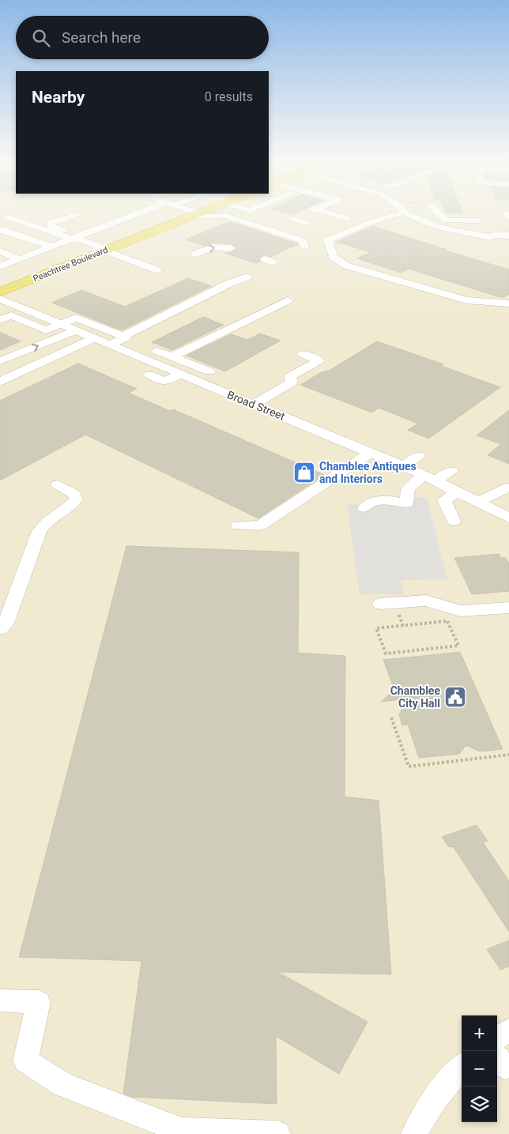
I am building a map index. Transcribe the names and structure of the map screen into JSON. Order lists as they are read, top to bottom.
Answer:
{
  "streets": {
    "highway": ["Peachtree Boulevard"],
    "street": ["Broad Street"]
  },
  "places": {
    "shop": ["Chamblee Antiques and Interiors"],
    "public building": ["Chamblee City Hall"]
  },
  "page": {
    "search": "Search here",
    "heading": ["Nearby", "0 results"],
    "map_buttons": ["+", "−"]
  }
}
